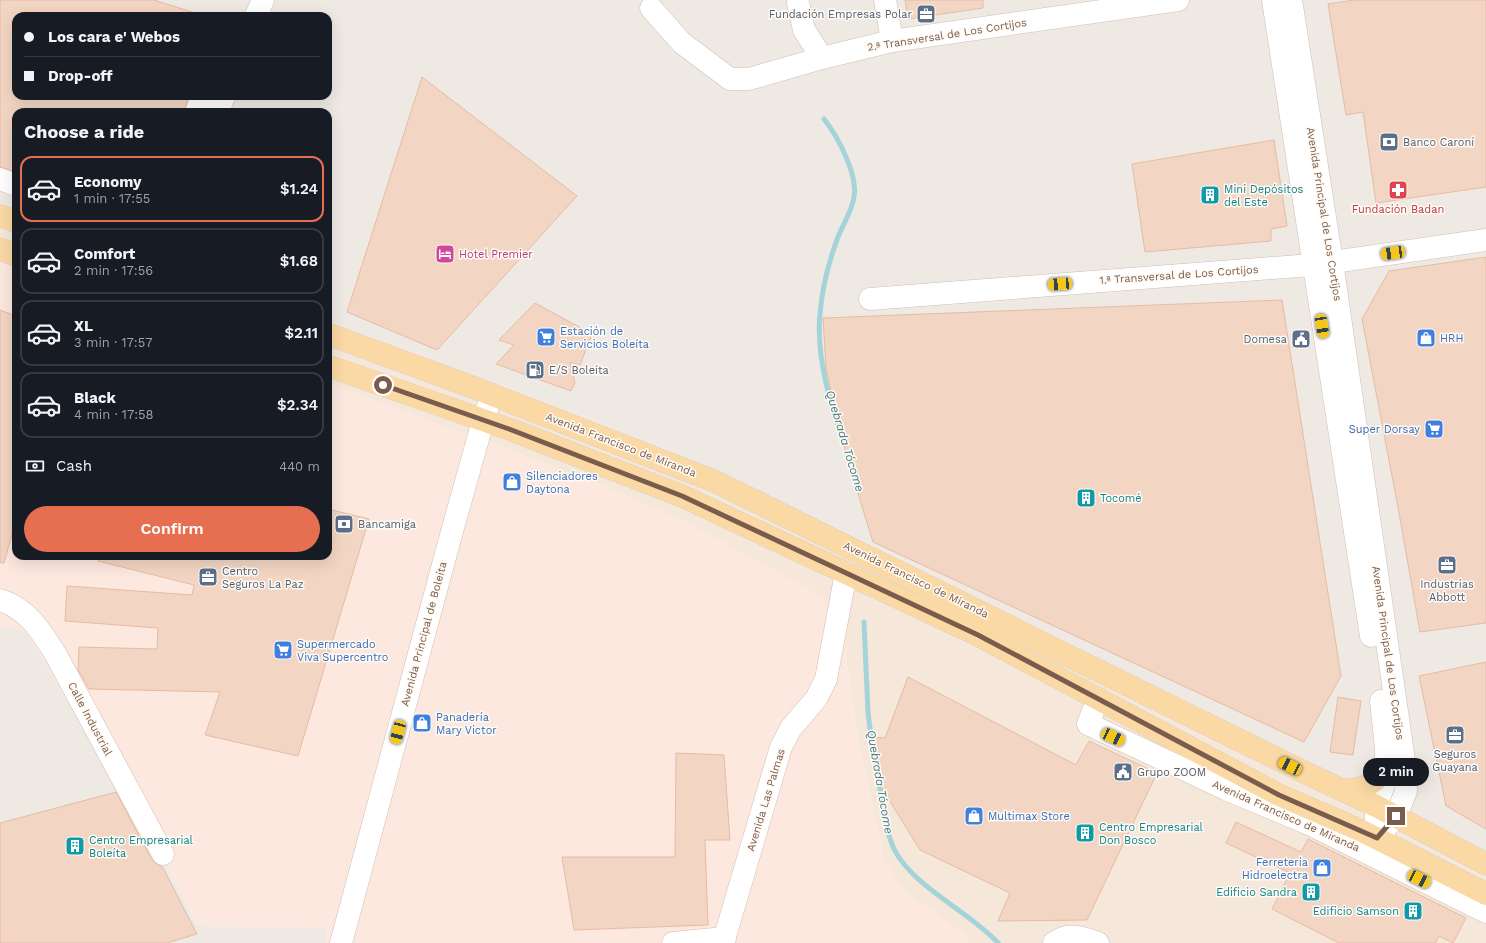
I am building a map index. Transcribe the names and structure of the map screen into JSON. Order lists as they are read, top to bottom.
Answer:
{
  "streets": {
    "main road": ["Avenida Francisco de Miranda"],
    "street": [
      "2.ª Transversal de Los Cortijos",
      "Avenida Principal de Los Cortijos",
      "1.ª Transversal de Los Cortijos",
      "Avenida Principal de Boleíta",
      "Calle Industrial",
      "Avenida Las Palmas"
    ]
  },
  "crossings": [
    ["Avenida Principal de Los Cortijos", "1.ª Transversal de Los Cortijos"],
    ["Avenida Principal de Los Cortijos", "Avenida Francisco de Miranda"],
    ["Avenida Francisco de Miranda", "Avenida Principal de Boleíta"],
    ["Avenida Francisco de Miranda", "Avenida Las Palmas"]
  ],
  "water": ["Quebrada Tócome"],
  "places": {
    "office": [
      "Fundación Empresas Polar",
      "Industrias Abbott",
      "Centro Seguros La Paz",
      "Seguros Guayana"
    ],
    "bank": ["Banco Caroní", "Bancamiga"],
    "pharmacy": ["Fundación Badan"],
    "building": [
      "Mini Depósitos del Este",
      "Tocomé",
      "Centro Empresarial Don Bosco",
      "Centro Empresarial Boleíta",
      "Edificio Sandra",
      "Edificio Samson"
    ],
    "hotel": ["Hotel Premier"],
    "supermarket": ["Estación de Servicios Boleíta", "Super Dorsay", "Supermercado Viva Supercentro"],
    "shop": [
      "HRH",
      "Silenciadores Daytona",
      "Panadería Mary Victor",
      "Multimax Store",
      "Ferretería Hidroelectra"
    ],
    "public building": ["Domesa", "Grupo ZOOM"],
    "fuel station": ["E/S Boleíta"]
  },
  "page": {
    "banner": ["Los cara e' Webos", "Drop-off"],
    "heading": "Choose a ride",
    "list": [
      {
        "name": "Economy",
        "note": "1 min · 17:55",
        "value": "$1.24"
      },
      {
        "name": "Comfort",
        "note": "2 min · 17:56",
        "value": "$1.68"
      },
      {
        "name": "XL",
        "note": "3 min · 17:57",
        "value": "$2.11"
      },
      {
        "name": "Black",
        "note": "4 min · 17:58",
        "value": "$2.34"
      }
    ],
    "pay": ["Cash", "440 m"],
    "buttons": "Confirm",
    "bubble": "2 min"
  }
}
